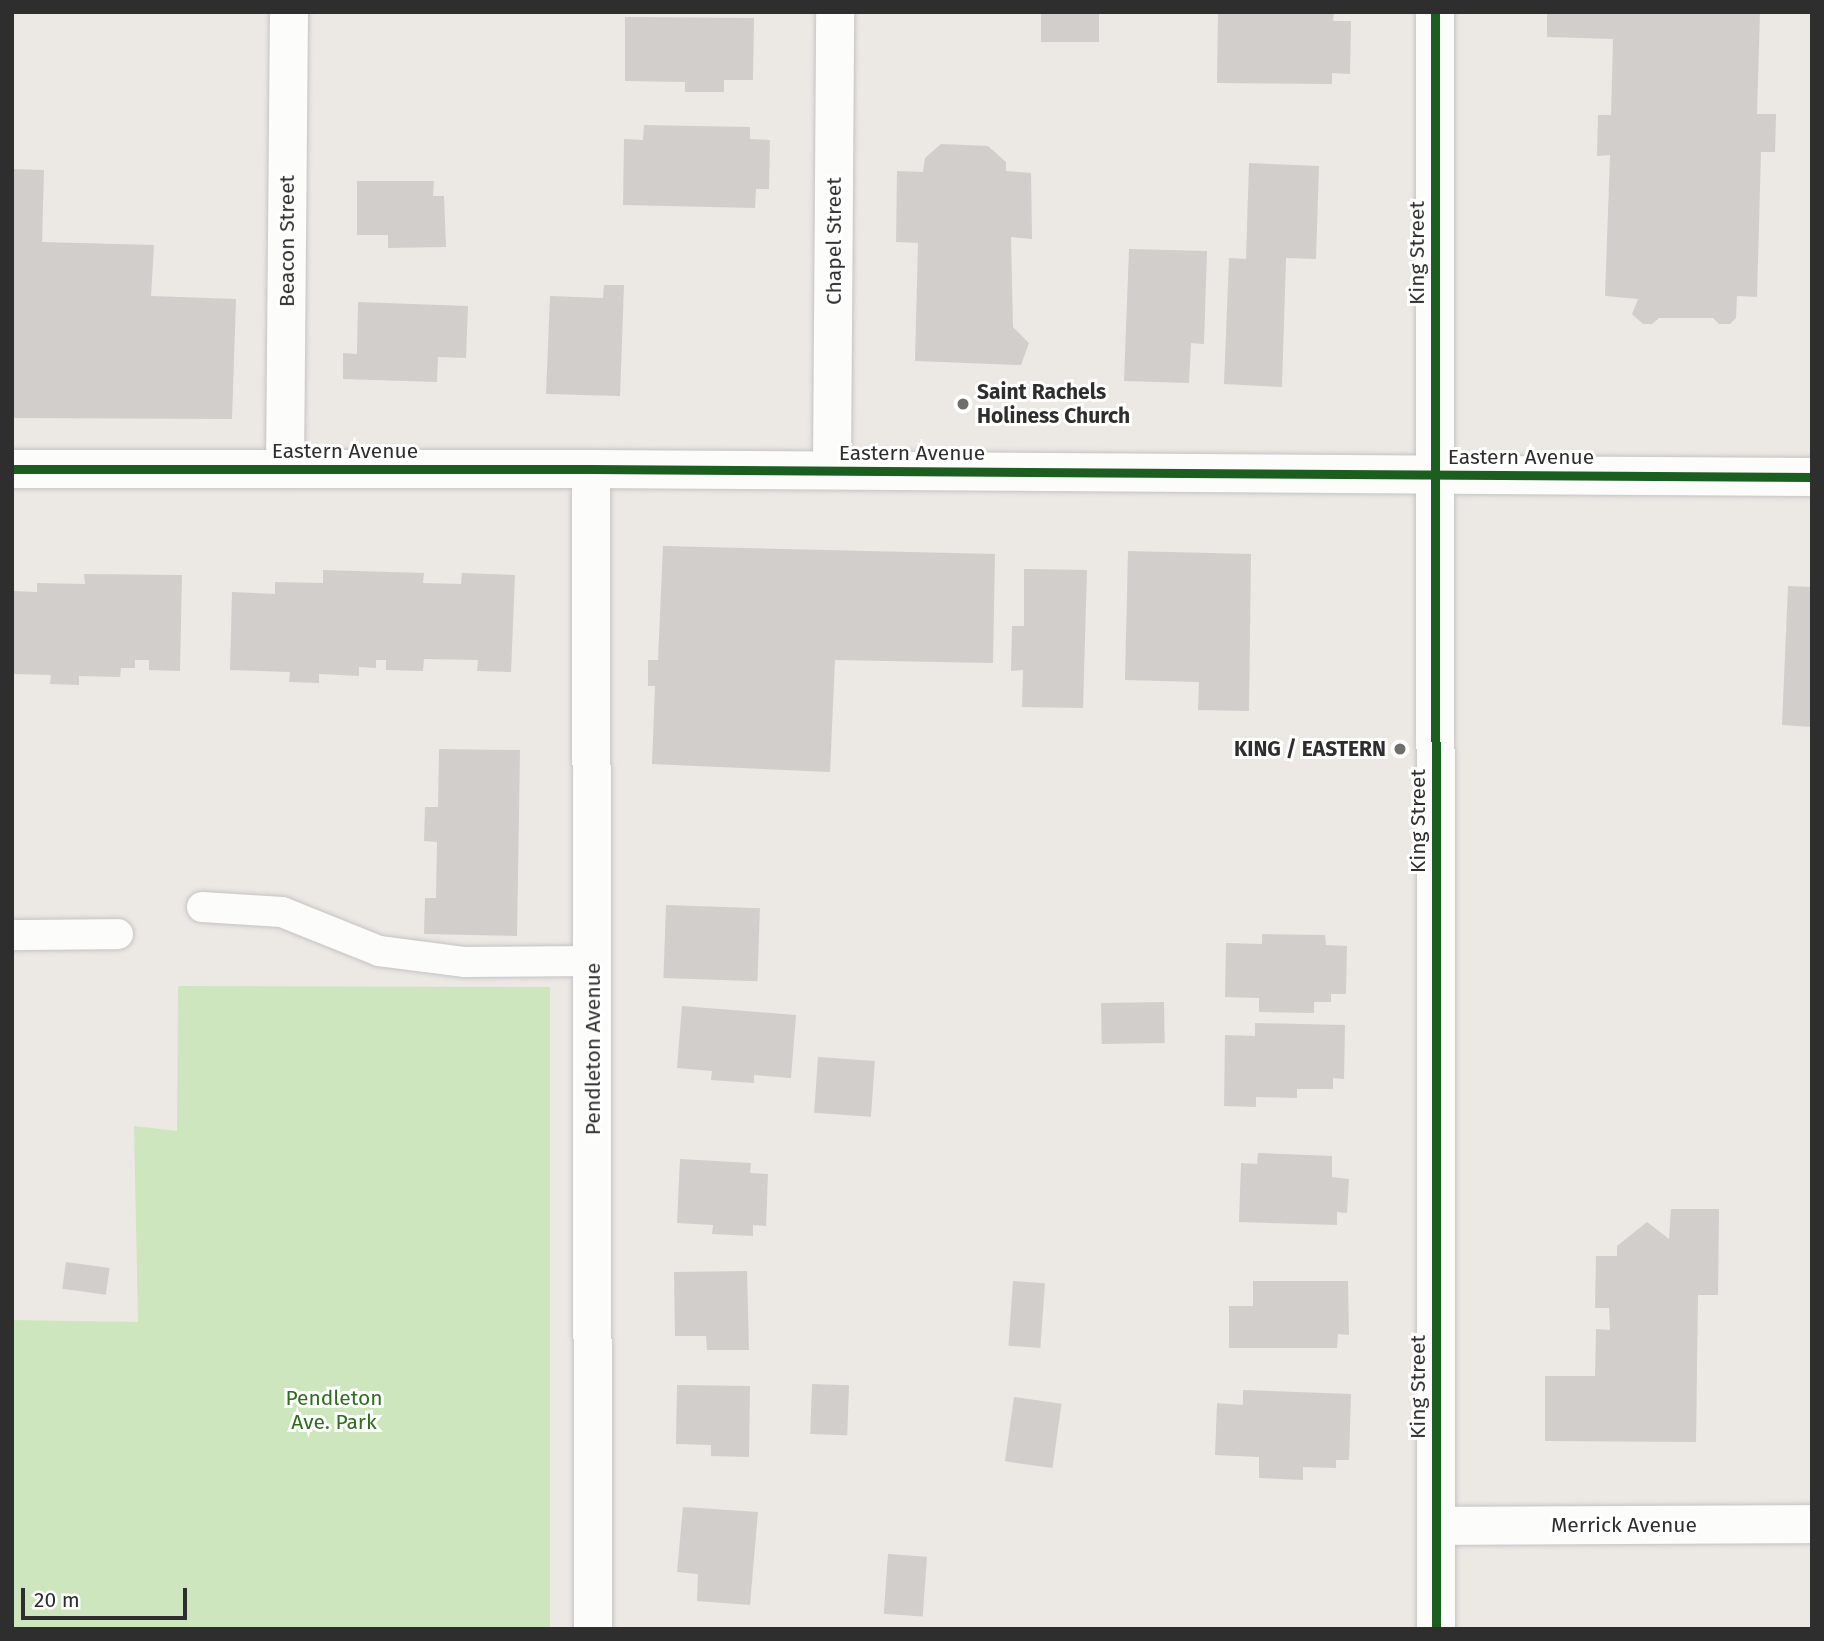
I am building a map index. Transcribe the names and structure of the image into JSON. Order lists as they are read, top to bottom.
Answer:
{
  "streets": {
    "street": [
      "Beacon Street",
      "Chapel Street",
      "King Street",
      "Eastern Avenue",
      "Pendleton Avenue",
      "Merrick Avenue"
    ]
  },
  "crossings": [
    ["Beacon Street", "Eastern Avenue"],
    ["Chapel Street", "Eastern Avenue"],
    ["King Street", "Eastern Avenue"],
    ["King Street", "Merrick Avenue"],
    ["Eastern Avenue", "Pendleton Avenue"]
  ],
  "parks": ["Pendleton Ave. Park"],
  "places": ["Saint Rachels Holiness Church", "KING / EASTERN"],
  "scale_bar": "20 m"
}
